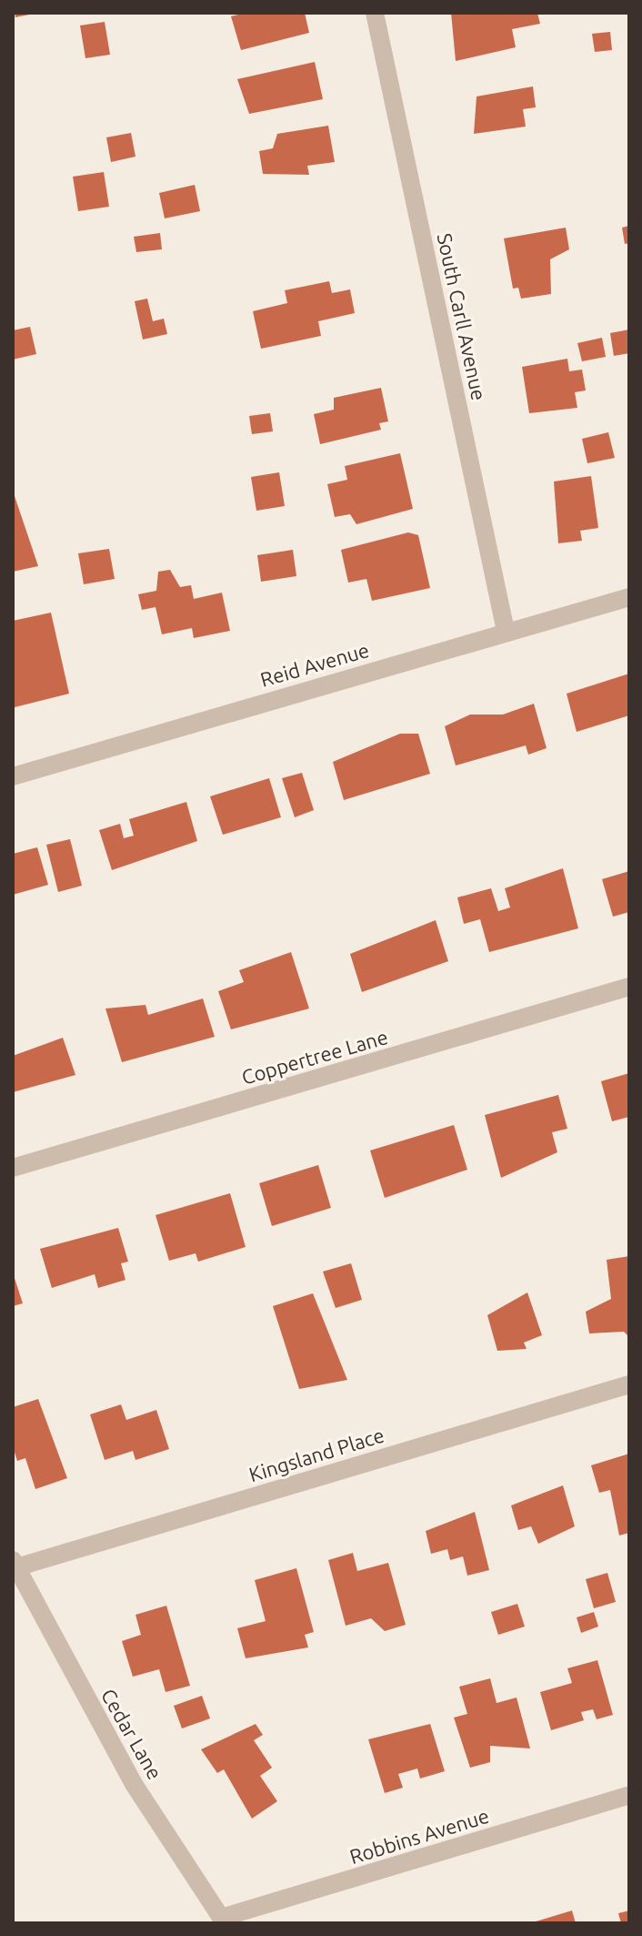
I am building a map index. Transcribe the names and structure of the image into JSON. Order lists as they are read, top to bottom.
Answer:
{
  "streets": {
    "street": [
      "South Carll Avenue",
      "Reid Avenue",
      "Coppertree Lane",
      "Kingsland Place",
      "Cedar Lane",
      "Robbins Avenue"
    ]
  },
  "crossings": [
    ["South Carll Avenue", "Reid Avenue"],
    ["Kingsland Place", "Cedar Lane"],
    ["Cedar Lane", "Robbins Avenue"]
  ]
}
